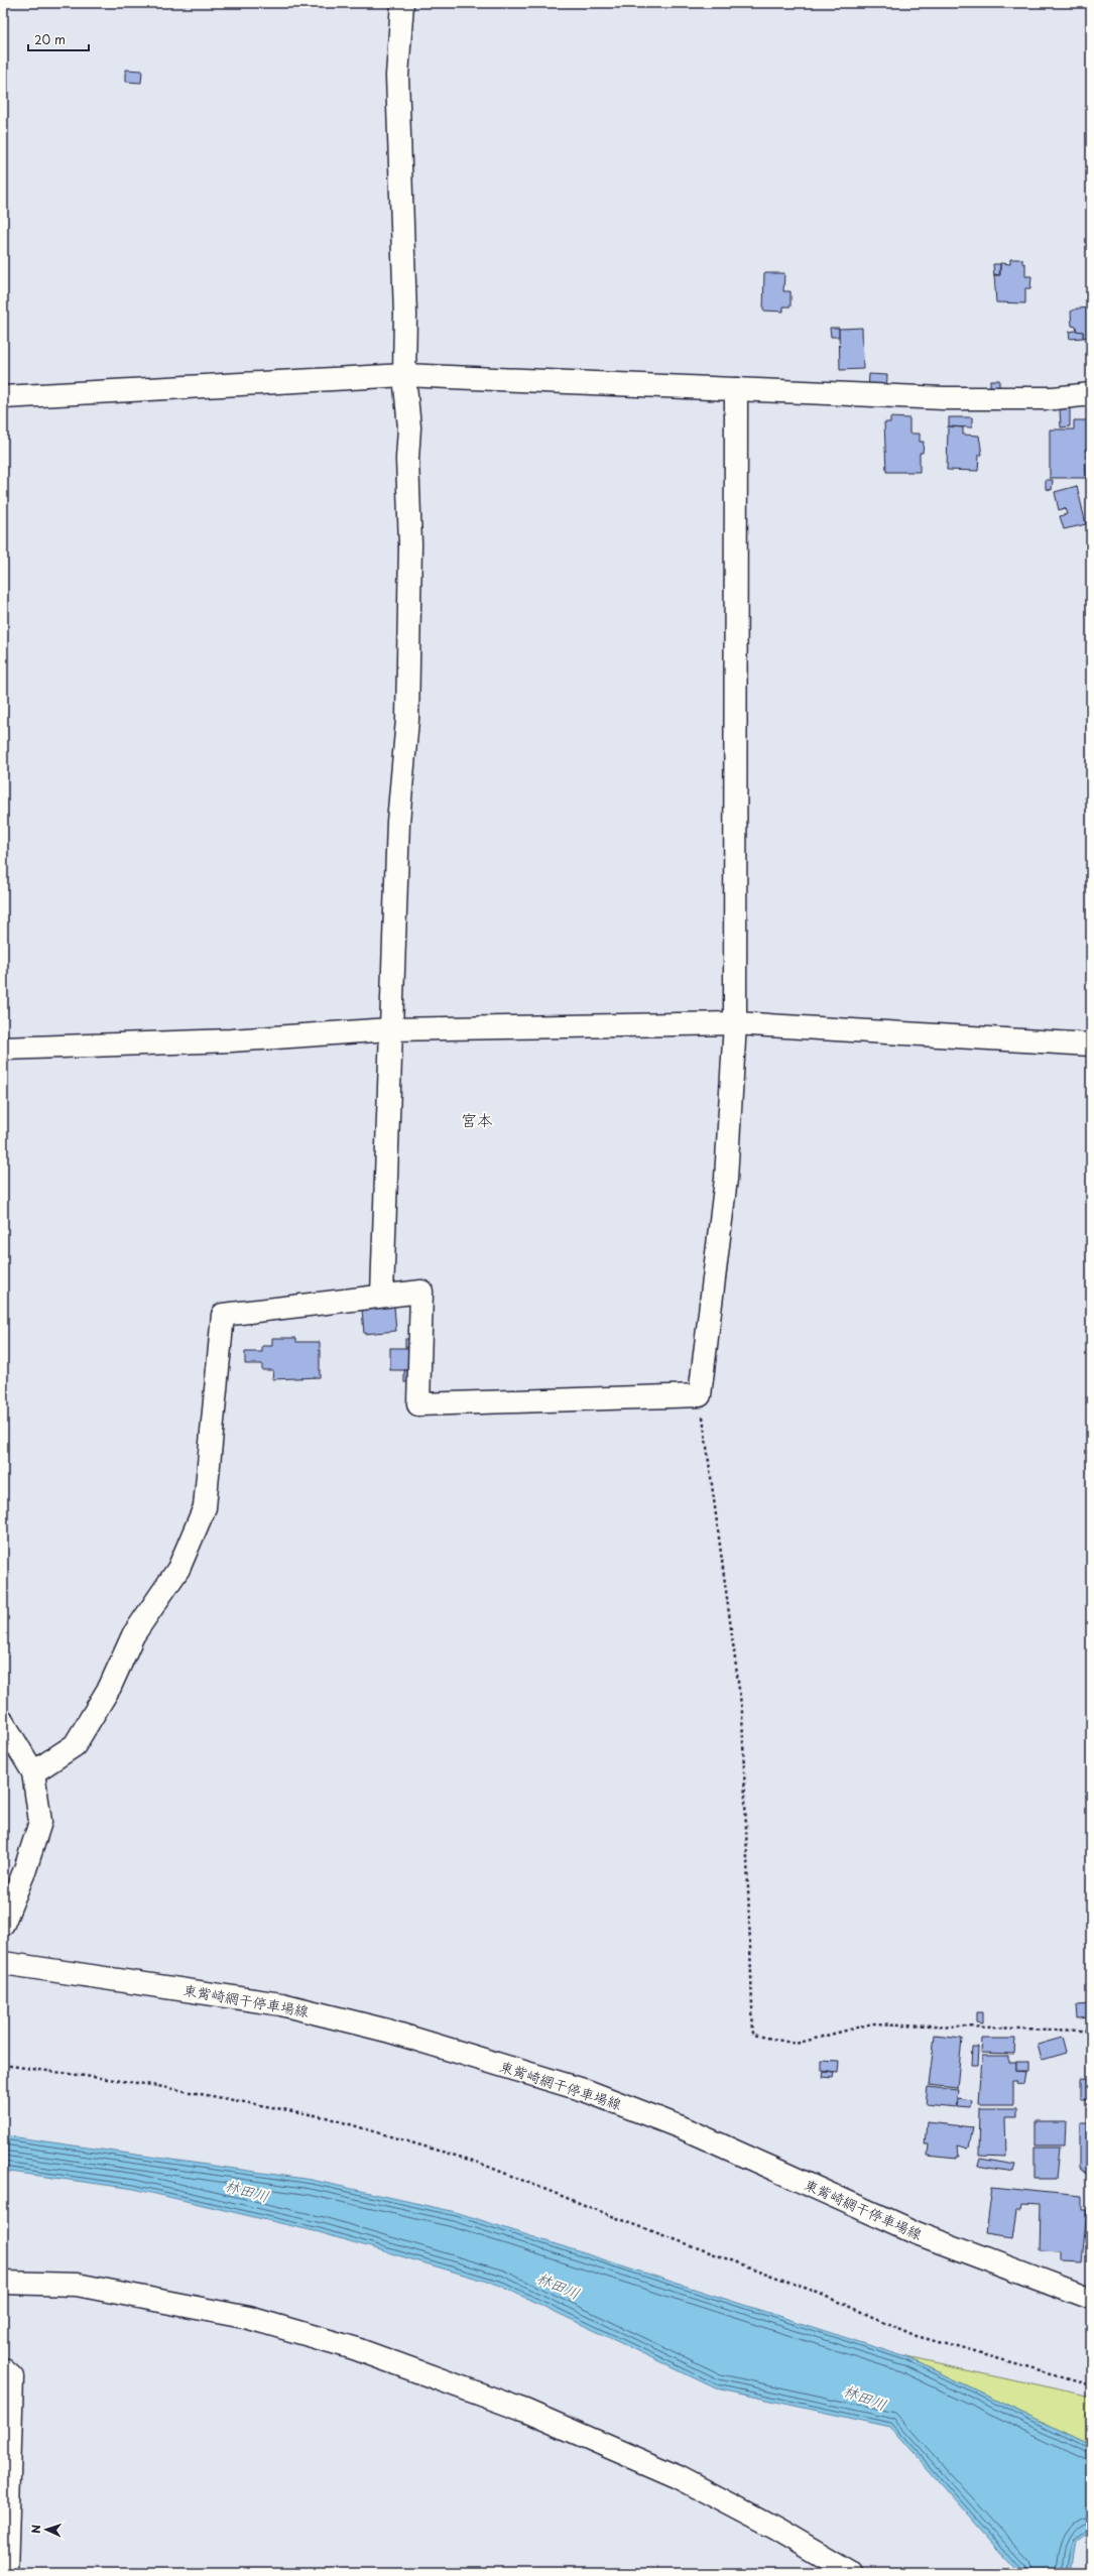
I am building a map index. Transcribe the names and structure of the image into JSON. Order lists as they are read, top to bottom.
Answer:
{
  "streets": {
    "street": ["東觜崎網干停車場線"]
  },
  "districts": ["宮本"],
  "water": ["林田川"],
  "scale_bar": "20 m",
  "north": "left"
}
